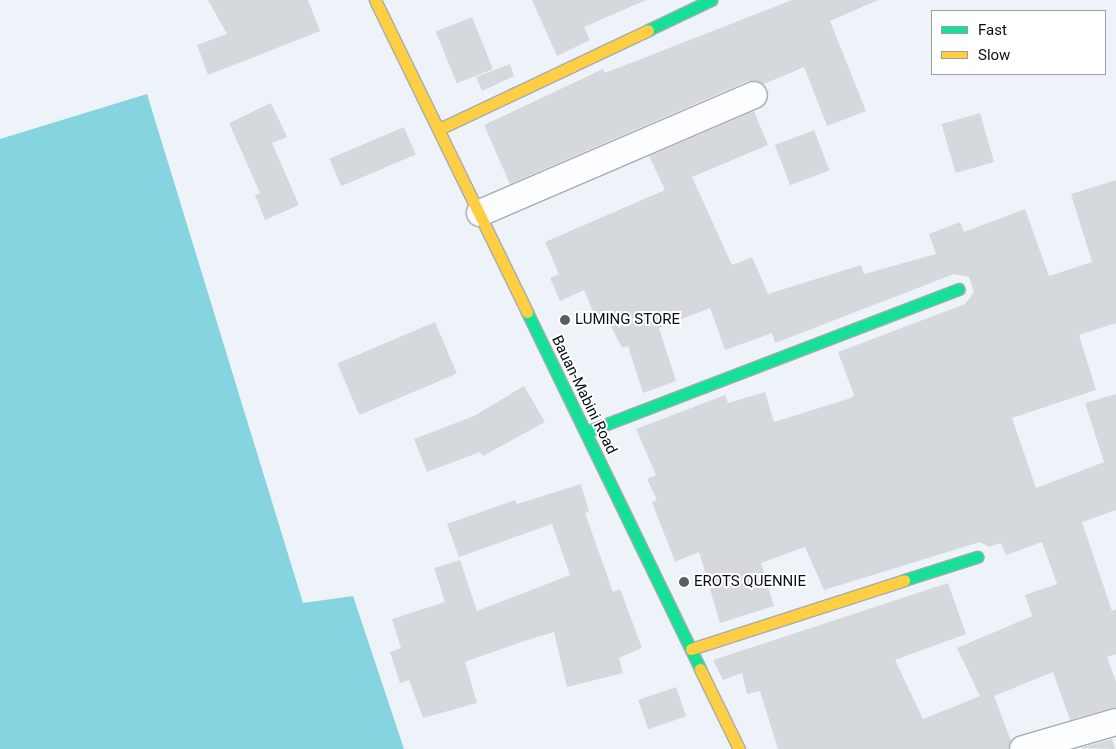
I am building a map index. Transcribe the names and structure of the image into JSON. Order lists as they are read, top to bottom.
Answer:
{
  "streets": {
    "street": ["Bauan-Mabini Road"]
  },
  "places": ["LUMING STORE", "EROTS QUENNIE"],
  "legend": ["Fast", "Slow"]
}
